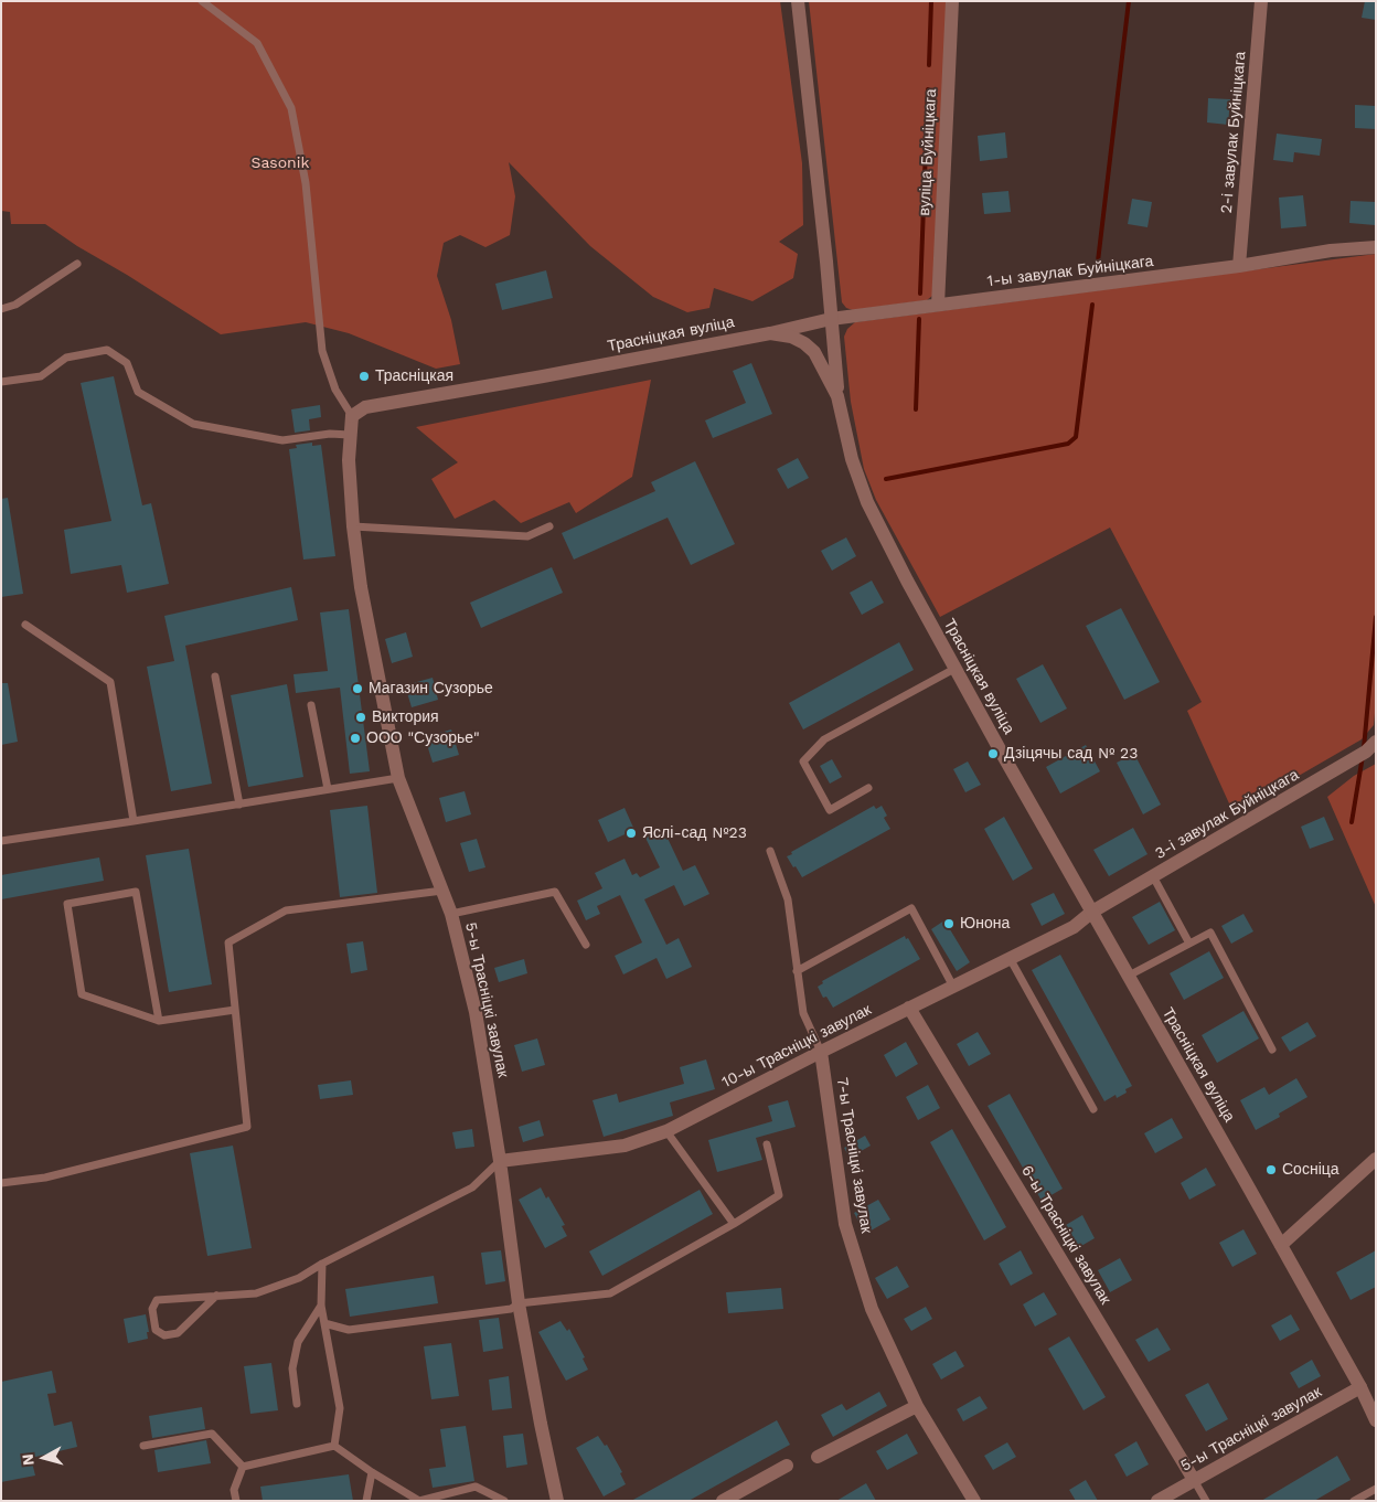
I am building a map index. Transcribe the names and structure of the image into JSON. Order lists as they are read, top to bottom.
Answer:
{
  "streets": {
    "street": [
      "2-і завулак Буйніцкага",
      "вуліца Буйніцкага",
      "1-ы завулак Буйніцкага",
      "Трасніцкая вуліца",
      "3-і завулак Буйніцкага",
      "5-ы Трасніцкі завулак",
      "10-ы Трасніцкі завулак",
      "7-ы Трасніцкі завулак",
      "6-ы Трасніцкі завулак"
    ]
  },
  "crossings": [
    ["2-і завулак Буйніцкага", "1-ы завулак Буйніцкага"],
    ["вуліца Буйніцкага", "1-ы завулак Буйніцкага"],
    ["1-ы завулак Буйніцкага", "Трасніцкая вуліца"],
    ["Трасніцкая вуліца", "3-і завулак Буйніцкага"],
    ["Трасніцкая вуліца", "5-ы Трасніцкі завулак"],
    ["Трасніцкая вуліца", "10-ы Трасніцкі завулак"],
    ["3-і завулак Буйніцкага", "10-ы Трасніцкі завулак"],
    ["5-ы Трасніцкі завулак", "10-ы Трасніцкі завулак"],
    ["5-ы Трасніцкі завулак", "6-ы Трасніцкі завулак"],
    ["10-ы Трасніцкі завулак", "7-ы Трасніцкі завулак"],
    ["10-ы Трасніцкі завулак", "6-ы Трасніцкі завулак"]
  ],
  "parks": ["Sasonik"],
  "places": [
    "Трасніцкая",
    "Магазин Сузорье",
    "Виктория",
    "ООО \"Сузорье\"",
    "Дзіцячы сад № 23",
    "Яслі-сад №23",
    "Юнона",
    "Сосніца"
  ],
  "north": "left"
}
